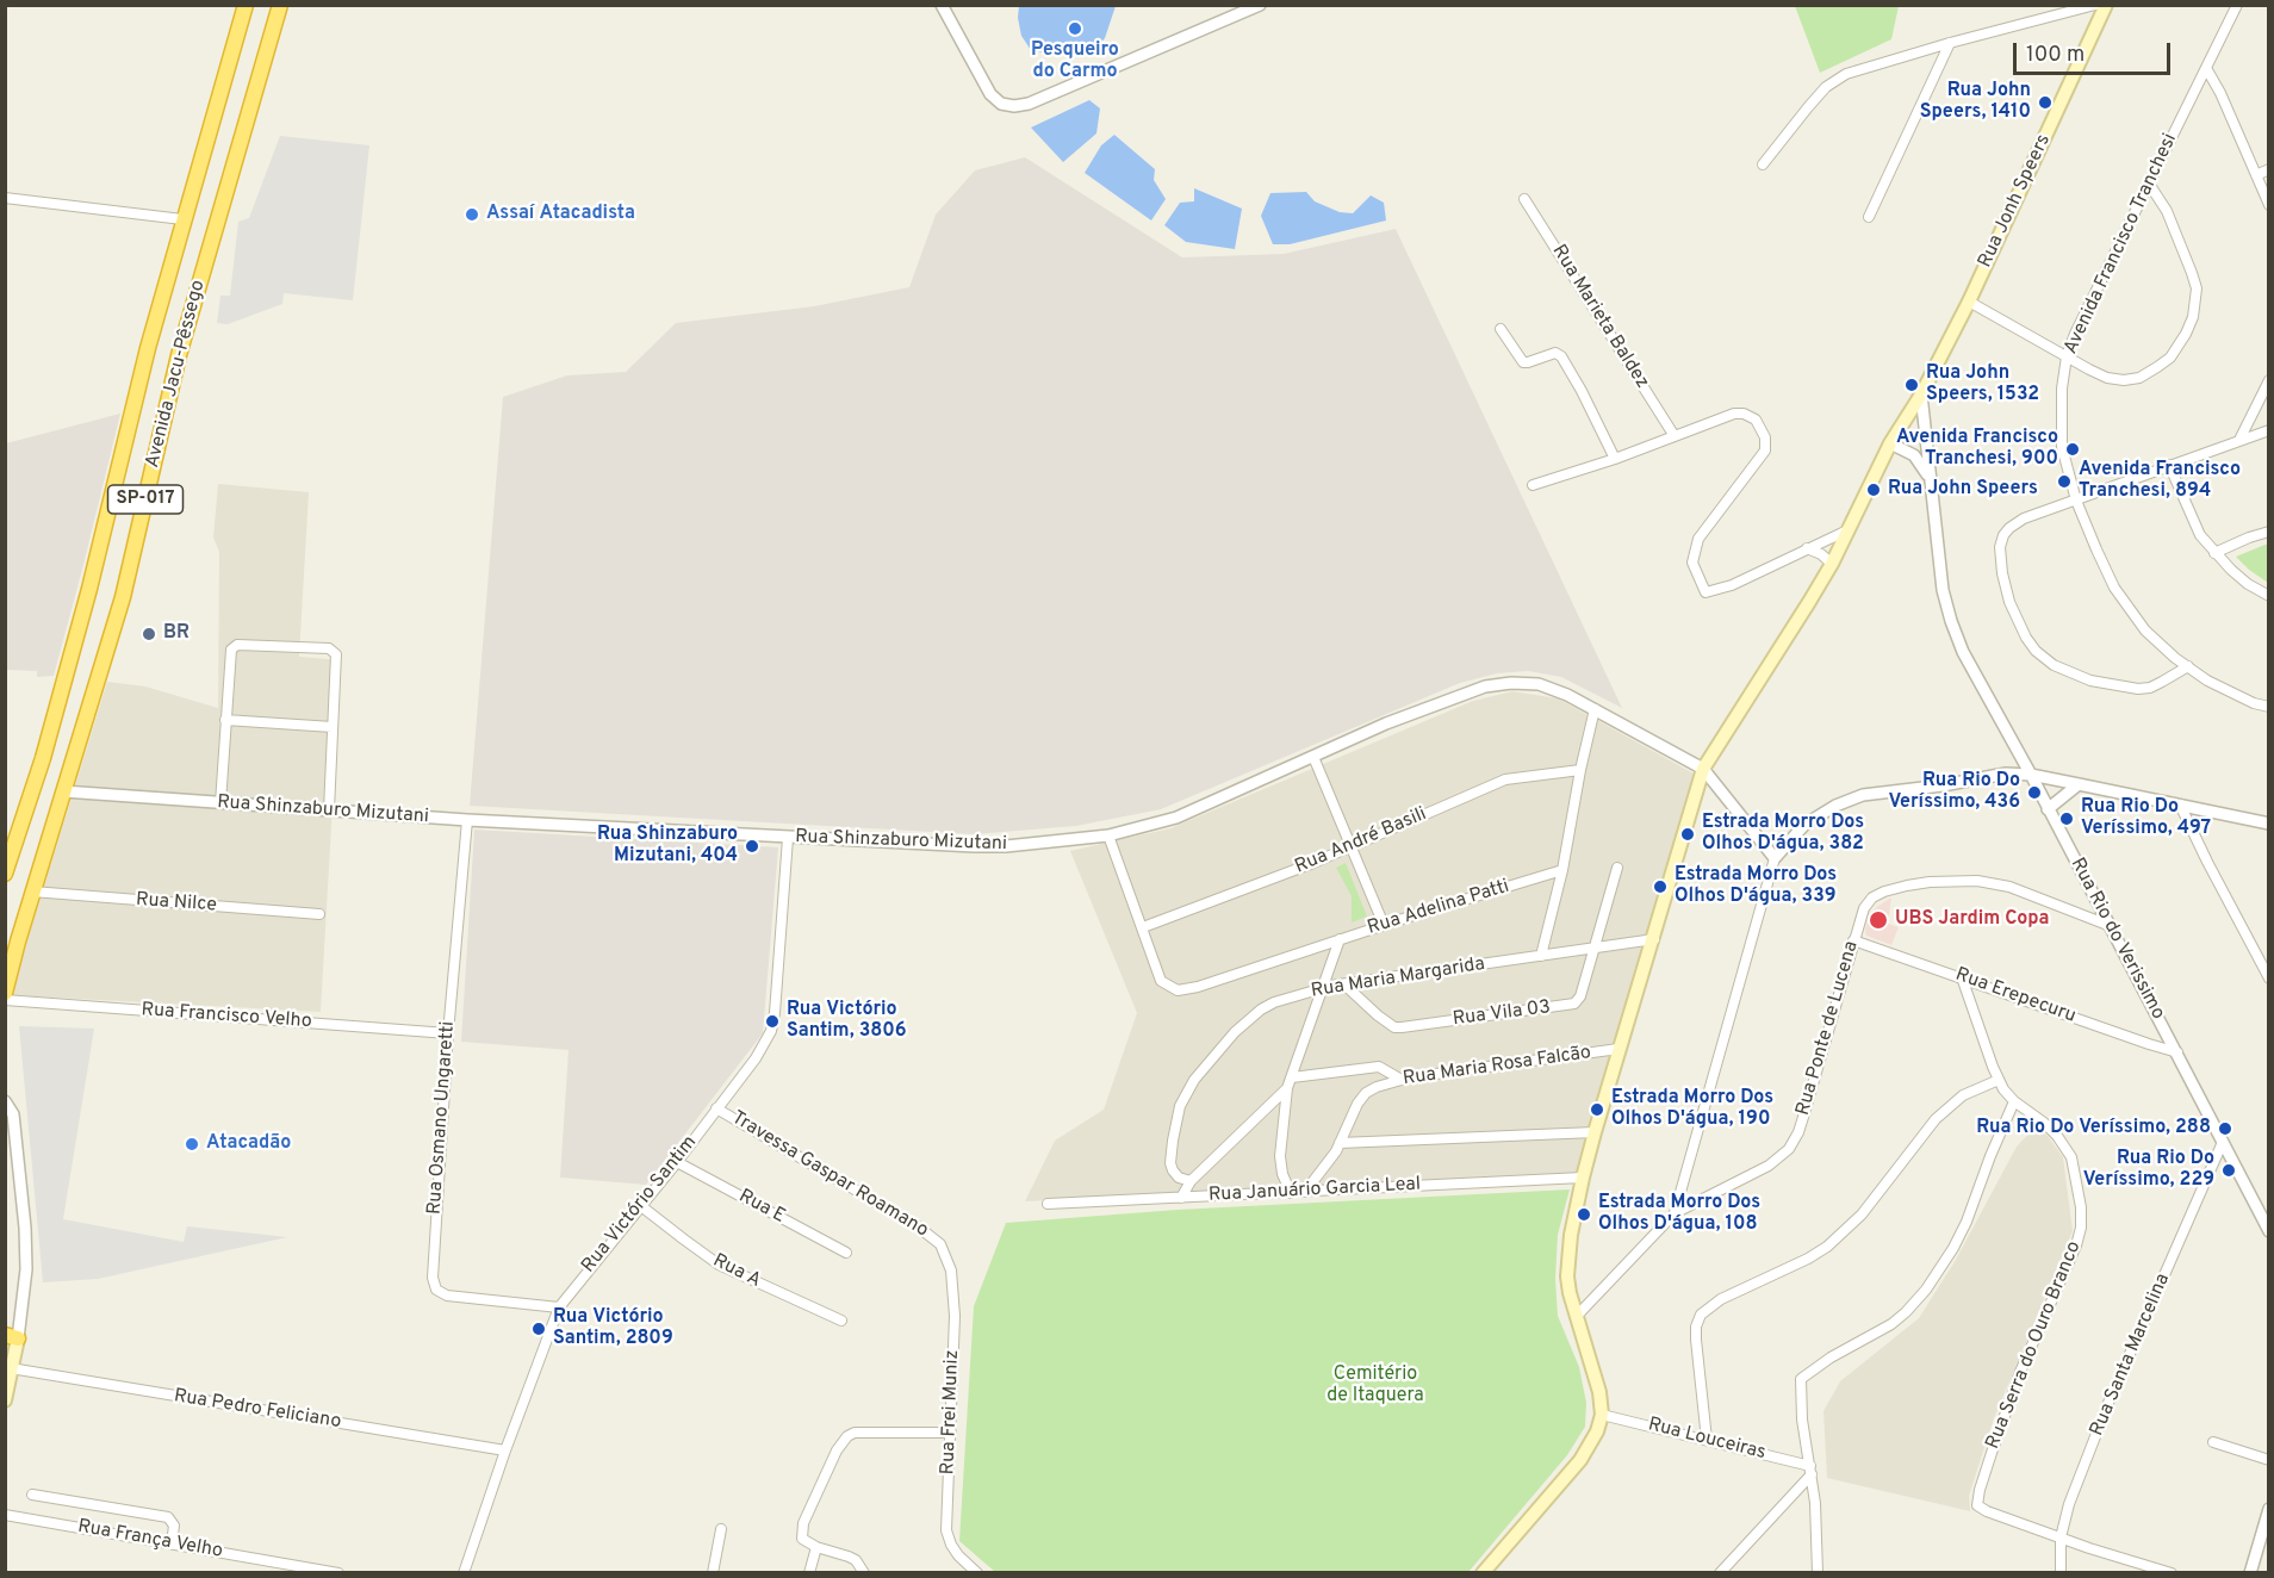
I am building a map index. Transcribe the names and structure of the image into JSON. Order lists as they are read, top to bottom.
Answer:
{
  "streets": {
    "highway": ["Avenida Jacu-Pêssego", "SP-017"],
    "main road": ["Rua Jonh Speers"],
    "street": [
      "Avenida Francisco Tranchesi",
      "Rua Marieta Baldez",
      "Rua Shinzaburo Mizutani",
      "Rua André Basili",
      "Rua Nilce",
      "Rua Adelina Patti",
      "Rua Rio do Verissimo",
      "Rua Maria Margarida",
      "Rua Erepecuru",
      "Rua Vila 03",
      "Rua Francisco Velho",
      "Rua Ponte de Lucena",
      "Rua Maria Rosa Falcão",
      "Rua Osmano Ungaretti",
      "Travessa Gaspar Roamano",
      "Rua Januário Garcia Leal",
      "Rua Victório Santim",
      "Rua E",
      "Rua A",
      "Rua Serra do Ouro Branco",
      "Rua Santa Marcelina",
      "Rua Pedro Feliciano",
      "Rua Frei Muniz",
      "Rua Louceiras",
      "Rua França Velho"
    ]
  },
  "crossings": [
    ["Rua Jonh Speers", "Rua Shinzaburo Mizutani"],
    ["Rua Jonh Speers", "Rua Rio do Verissimo"],
    ["Rua Jonh Speers", "Rua Maria Margarida"],
    ["Rua Jonh Speers", "Rua Maria Rosa Falcão"],
    ["Rua Jonh Speers", "Rua Januário Garcia Leal"],
    ["Rua Jonh Speers", "Rua Louceiras"],
    ["Avenida Jacu-Pêssego", "Rua Shinzaburo Mizutani"],
    ["Avenida Jacu-Pêssego", "Rua Nilce"],
    ["Rua Shinzaburo Mizutani", "Rua Osmano Ungaretti"],
    ["Rua Shinzaburo Mizutani", "Rua Victório Santim"],
    ["Rua André Basili", "Rua Adelina Patti"],
    ["Rua Rio do Verissimo", "Rua Erepecuru"],
    ["Rua Rio do Verissimo", "Rua Ponte de Lucena"],
    ["Rua Rio do Verissimo", "Rua Santa Marcelina"],
    ["Rua Maria Margarida", "Rua Vila 03"],
    ["Rua Erepecuru", "Rua Ponte de Lucena"],
    ["Rua Francisco Velho", "Rua Osmano Ungaretti"],
    ["Rua Maria Rosa Falcão", "Rua Januário Garcia Leal"],
    ["Rua Osmano Ungaretti", "Rua Victório Santim"],
    ["Travessa Gaspar Roamano", "Rua Victório Santim"],
    ["Travessa Gaspar Roamano", "Rua Frei Muniz"],
    ["Rua Victório Santim", "Rua E"],
    ["Rua Victório Santim", "Rua A"],
    ["Rua Victório Santim", "Rua Pedro Feliciano"],
    ["Rua Serra do Ouro Branco", "Rua Santa Marcelina"]
  ],
  "parks": ["Cemitério de Itaquera"],
  "places": [
    "Pesqueiro do Carmo",
    "Rua John Speers, 1410",
    "Assaí Atacadista",
    "Rua John Speers, 1532",
    "Avenida Francisco Tranchesi, 900",
    "Avenida Francisco Tranchesi, 894",
    "Rua John Speers",
    "BR",
    "Rua Rio Do Veríssimo, 436",
    "Rua Rio Do Veríssimo, 497",
    "Estrada Morro Dos Olhos D'água, 382",
    "Rua Shinzaburo Mizutani, 404",
    "Estrada Morro Dos Olhos D'água, 339",
    "UBS Jardim Copa",
    "Rua Victório Santim, 3806",
    "Estrada Morro Dos Olhos D'água, 190",
    "Rua Rio Do Veríssimo, 288",
    "Atacadão",
    "Rua Rio Do Veríssimo, 229",
    "Estrada Morro Dos Olhos D'água, 108",
    "Rua Victório Santim, 2809"
  ],
  "scale_bar": "100 m"
}
